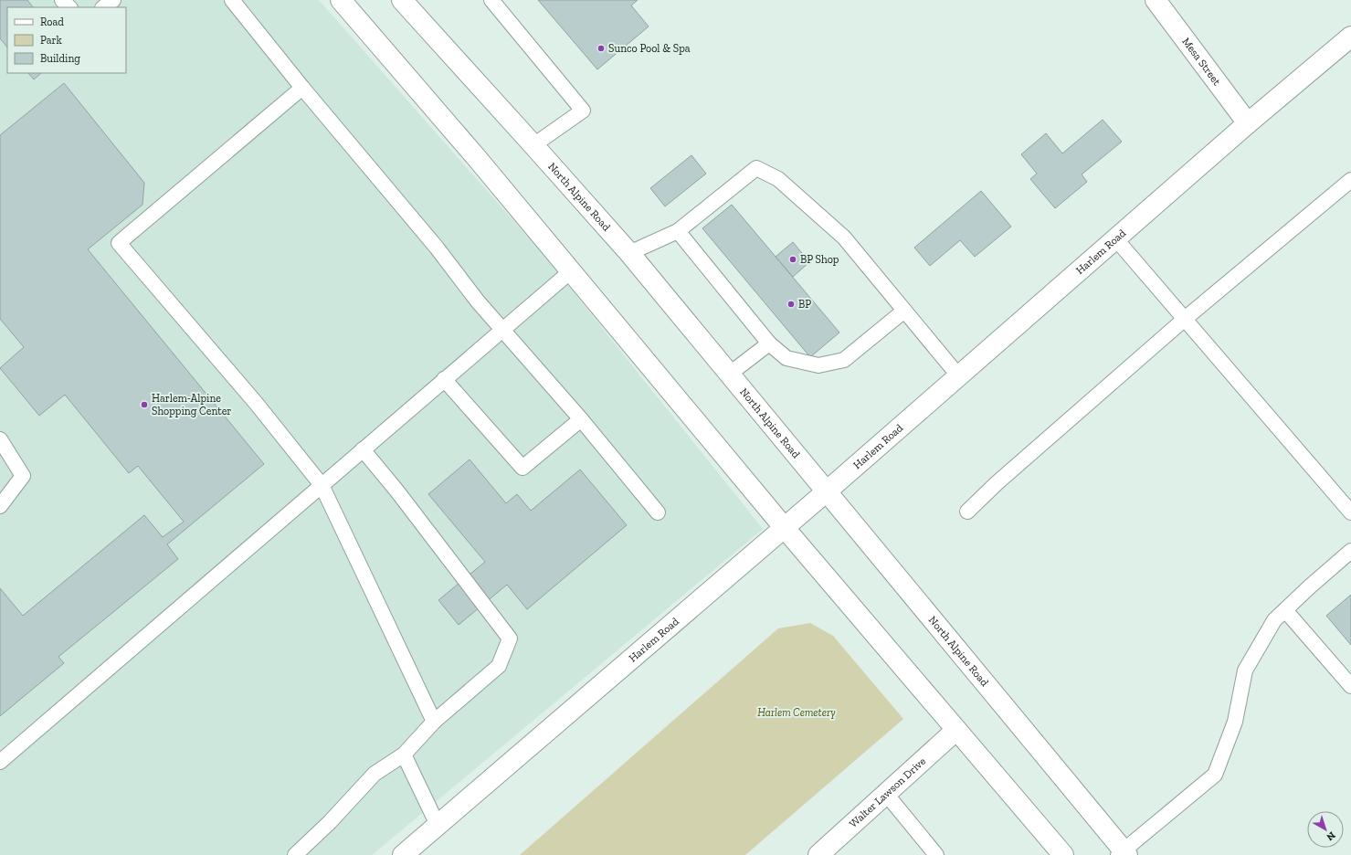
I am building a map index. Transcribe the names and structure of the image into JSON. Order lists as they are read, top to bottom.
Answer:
{
  "streets": {
    "main road": [
      "Mesa Street",
      "North Alpine Road",
      "Harlem Road",
      "Walter Lawson Drive"
    ]
  },
  "crossings": [
    ["Mesa Street", "Harlem Road"],
    ["North Alpine Road", "Harlem Road"]
  ],
  "parks": ["Harlem Cemetery"],
  "places": [
    "Sunco Pool & Spa",
    "BP Shop",
    "BP",
    "Harlem-Alpine Shopping Center"
  ],
  "legend": ["Road", "Park", "Building"],
  "north": "bottom right"
}
